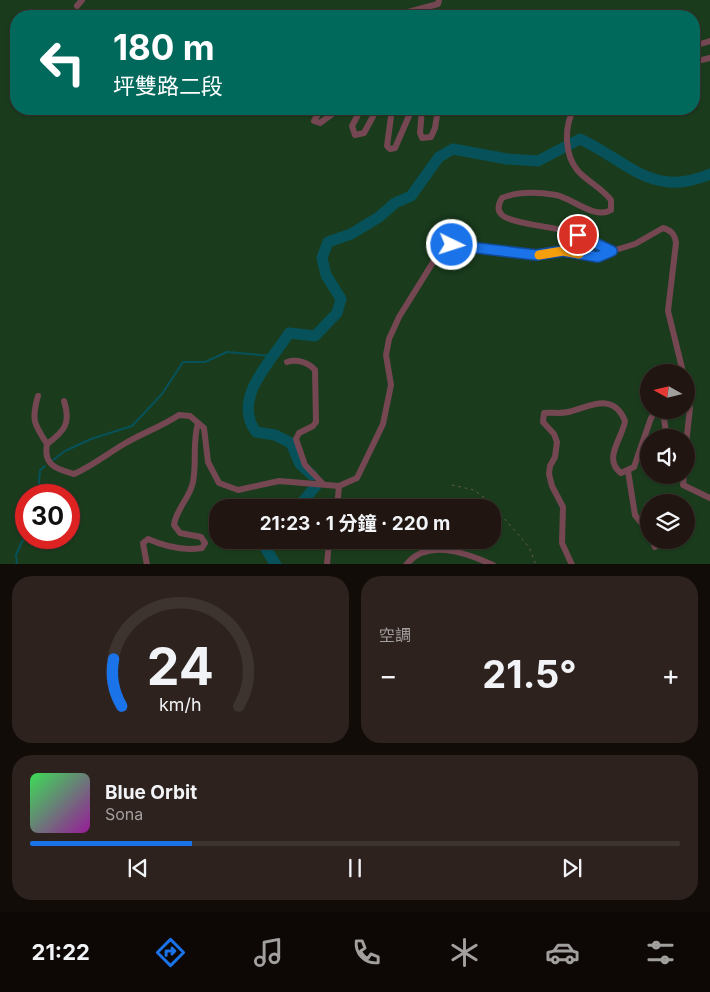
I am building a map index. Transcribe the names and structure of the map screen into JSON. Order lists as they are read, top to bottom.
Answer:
{
  "north": "left",
  "page": {
    "turn": ["180 m", "坪雙路二段"],
    "limit": "30",
    "trip": "21:23 · 1 分鐘 · 220 m",
    "tile": "空調",
    "heat": ["−", "21.5°", "+"],
    "song": ["Blue Orbit", "Sona"],
    "tabs": "21:22",
    "gauge": ["24", "km/h"]
  }
}
